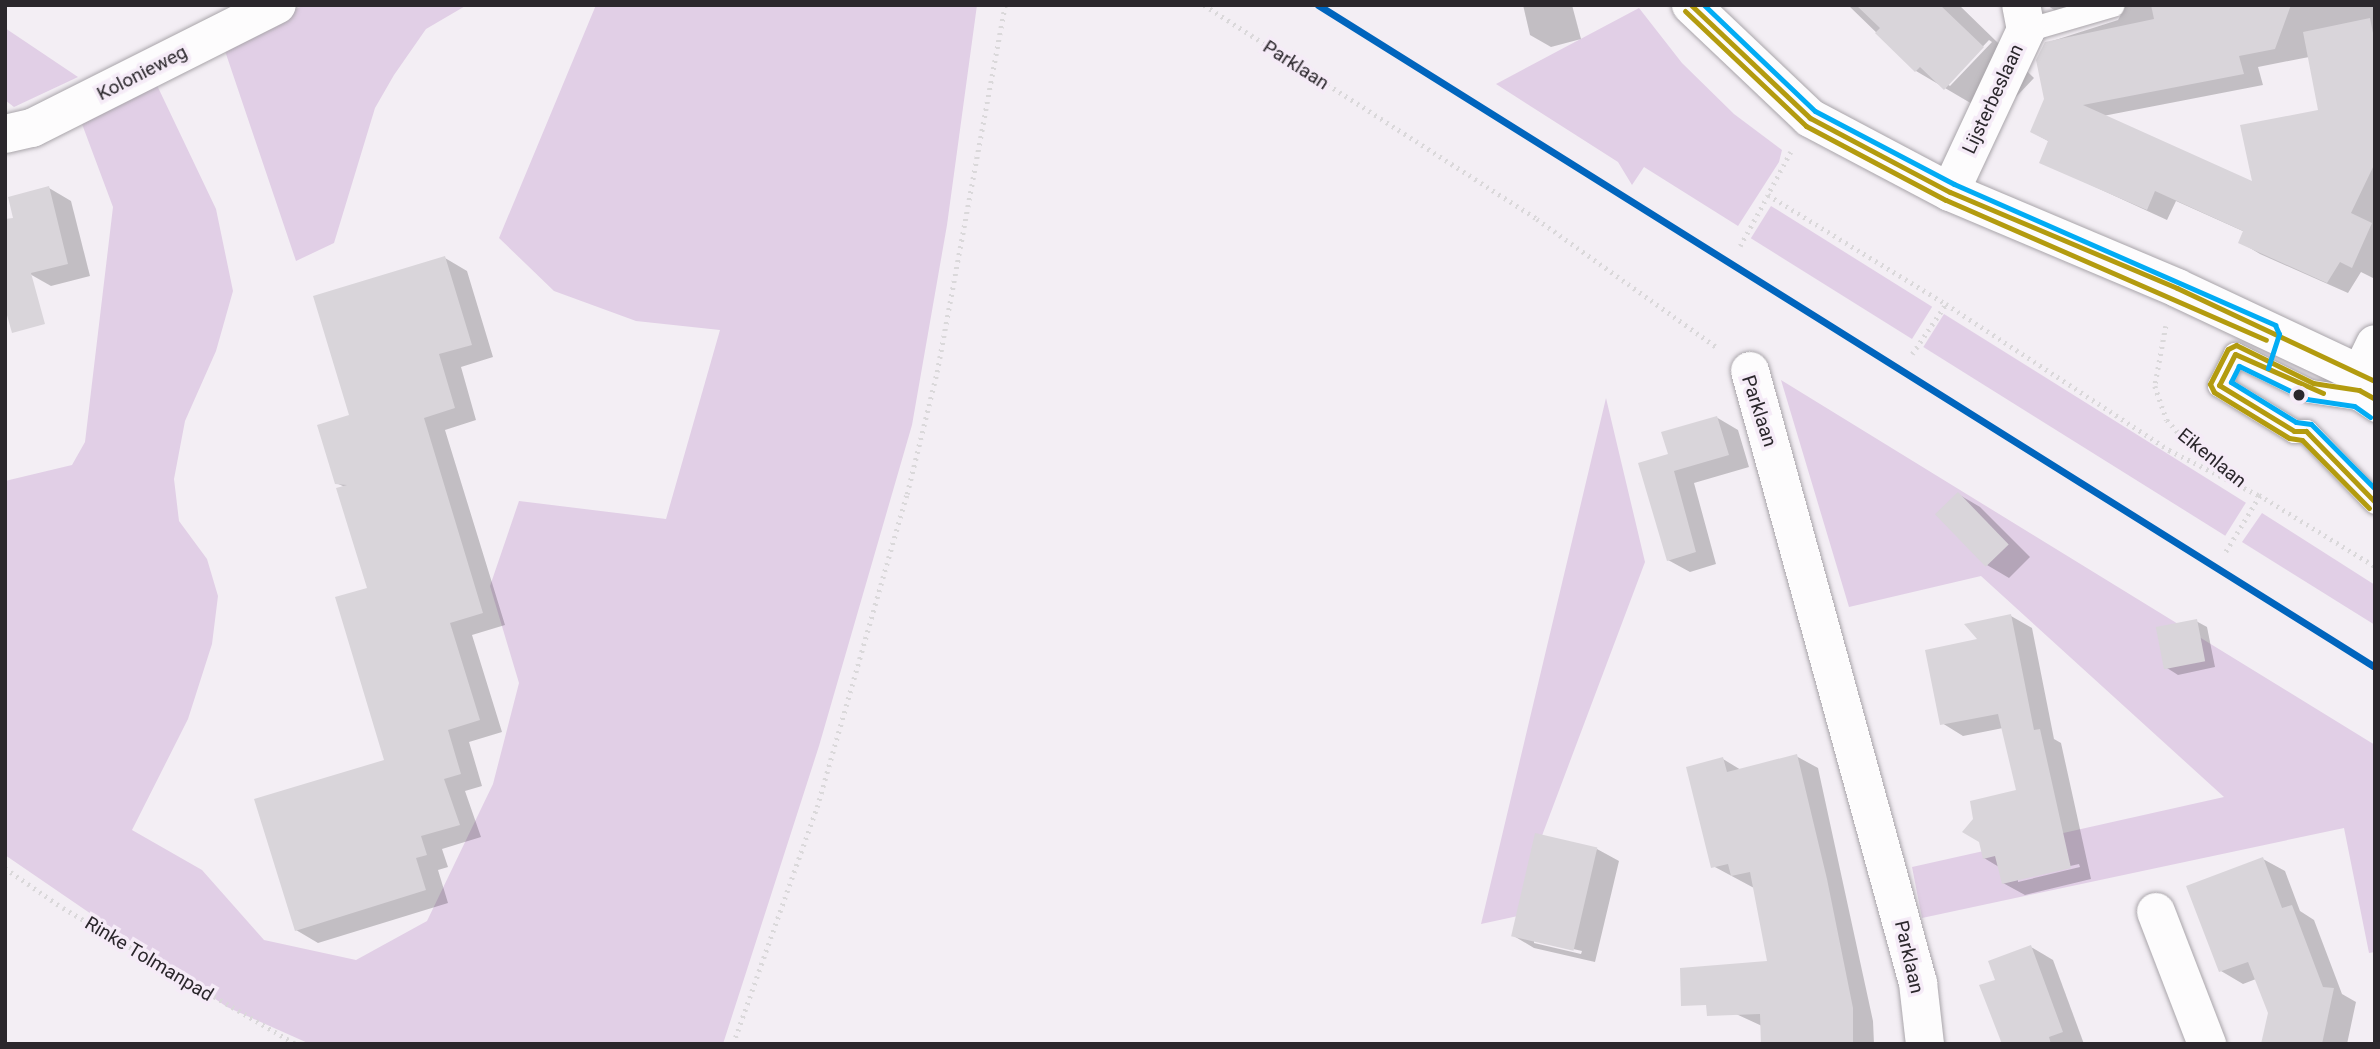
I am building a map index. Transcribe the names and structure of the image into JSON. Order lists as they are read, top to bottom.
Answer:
{
  "streets": {
    "street": ["Parklaan", "Kolonieweg", "Lijsterbeslaan"],
    "path": ["Eikenlaan", "Rinke Tolmanpad"]
  }
}
